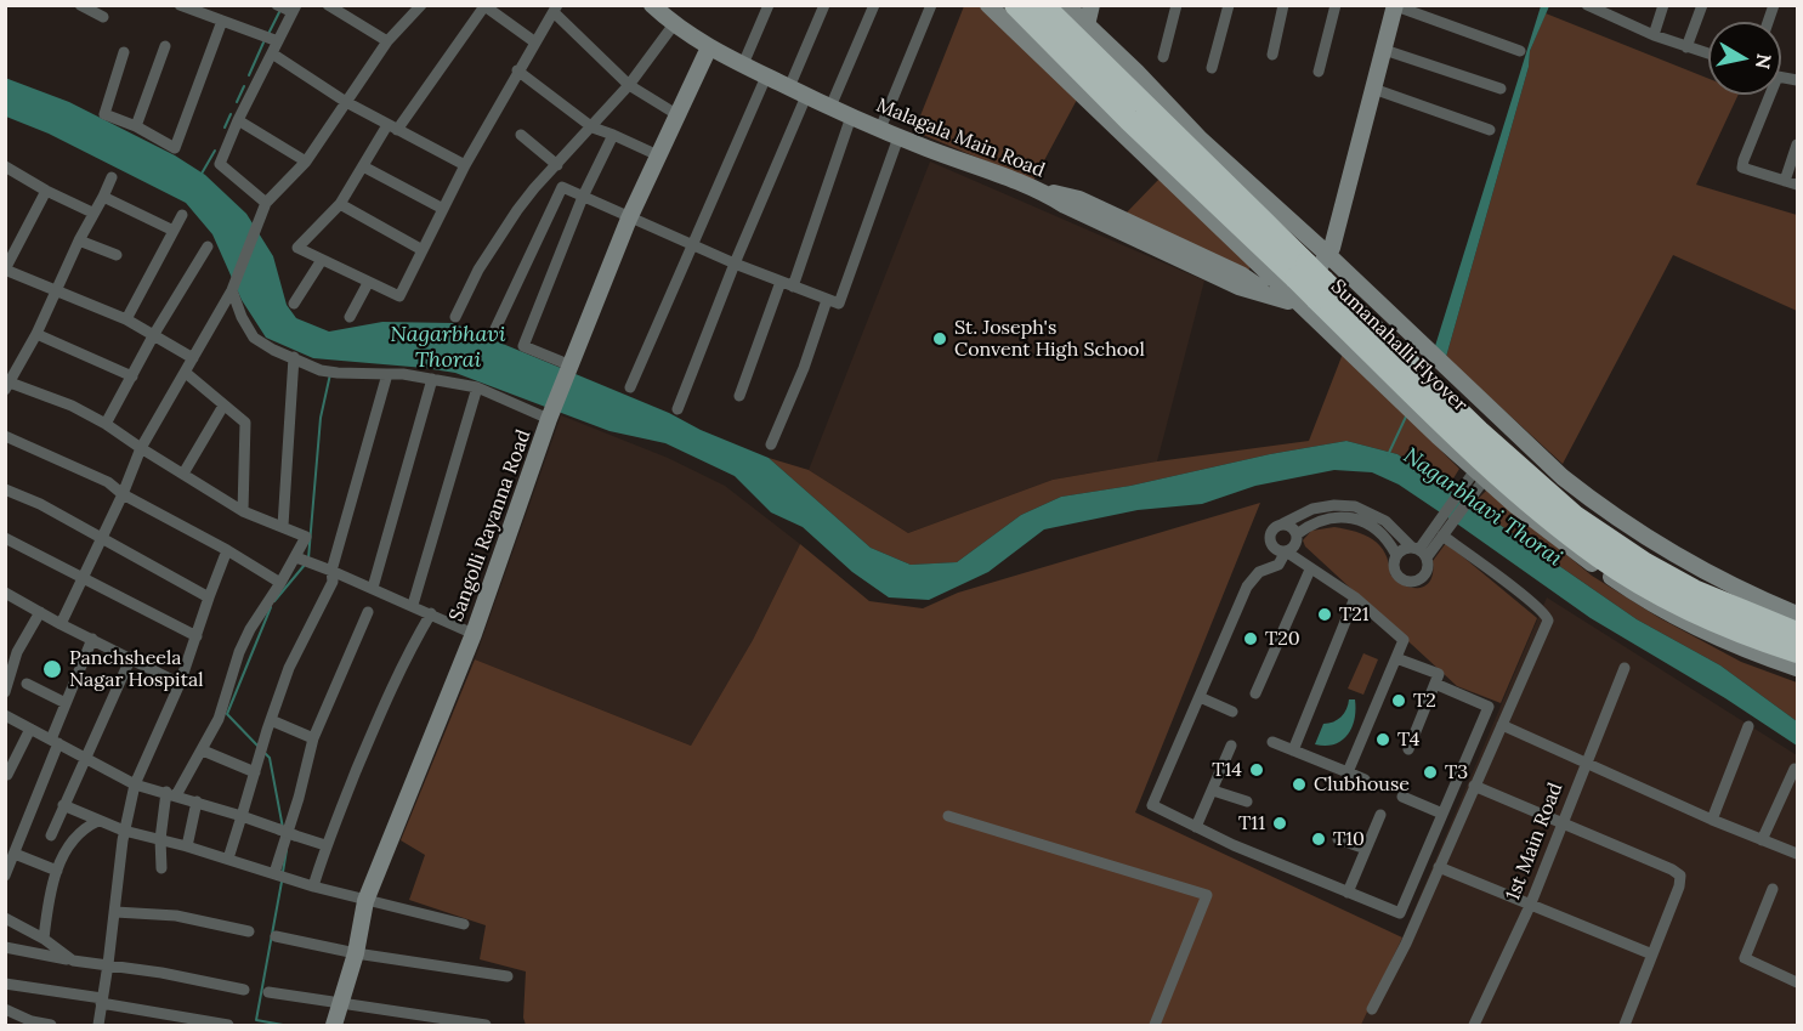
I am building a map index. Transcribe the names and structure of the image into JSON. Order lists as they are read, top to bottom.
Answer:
{
  "streets": {
    "highway": ["Sumanahalli Flyover"],
    "street": ["Malagala Main Road", "Sangolli Rayanna Road", "1st Main Road"]
  },
  "crossings": [
    ["Malagala Main Road", "Sumanahalli Flyover"],
    ["Malagala Main Road", "Sangolli Rayanna Road"]
  ],
  "water": ["Nagarbhavi Thorai"],
  "places": [
    "St. Joseph's Convent High School",
    "T21",
    "T20",
    "Panchsheela Nagar Hospital",
    "T2",
    "T4",
    "T14",
    "T3",
    "Clubhouse",
    "T11",
    "T10"
  ],
  "north": "right"
}
